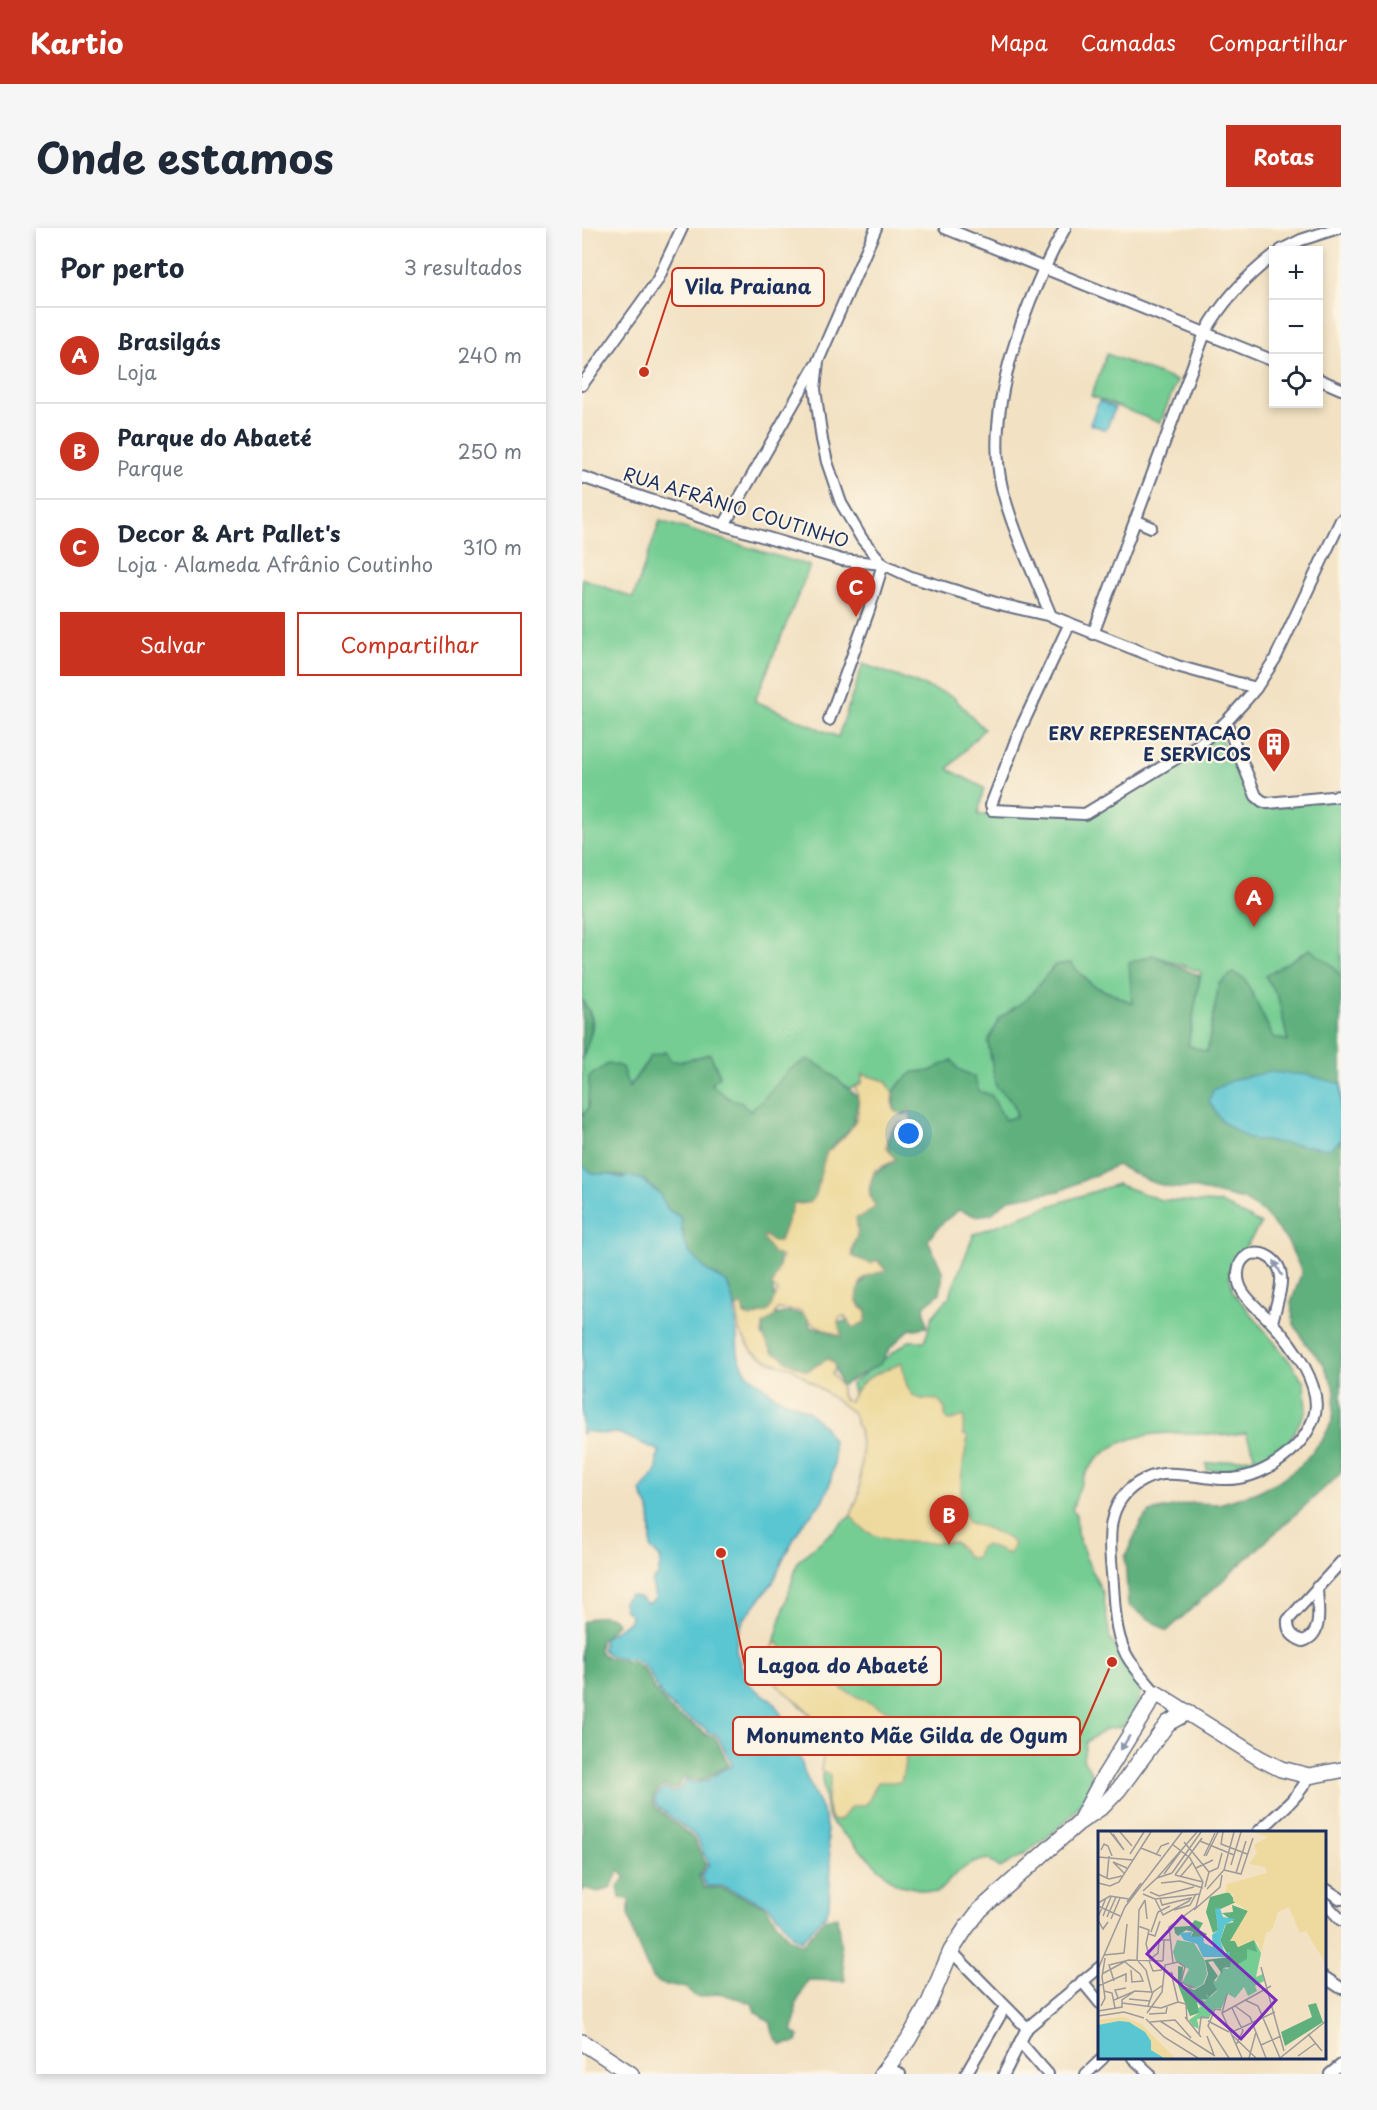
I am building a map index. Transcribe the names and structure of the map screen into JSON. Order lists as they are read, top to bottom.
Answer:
{
  "streets": {
    "street": ["RUA AFRÂNIO COUTINHO"]
  },
  "places": {
    "other": ["Vila Praiana", "Lagoa do Abaeté", "Monumento Mãe Gilda de Ogum"],
    "building": ["ERV REPRESENTACAO E SERVICOS"]
  },
  "page": {
    "header": "Kartio",
    "nav": ["Mapa", "Camadas", "Compartilhar"],
    "title": "Onde estamos",
    "buttons": [
      "Rotas",
      ["Salvar", "Compartilhar"]
    ],
    "heading": ["Por perto", "3 resultados"],
    "map_buttons": ["+", "−"],
    "list": [
      {
        "mark": "A",
        "name": "Brasilgás",
        "note": "Loja",
        "value": "240 m"
      },
      {
        "mark": "B",
        "name": "Parque do Abaeté",
        "note": "Parque",
        "value": "250 m"
      },
      {
        "mark": "C",
        "name": "Decor & Art Pallet's",
        "note": "Loja · Alameda Afrânio Coutinho",
        "value": "310 m"
      }
    ],
    "pins": ["C", "A", "B"]
  }
}
